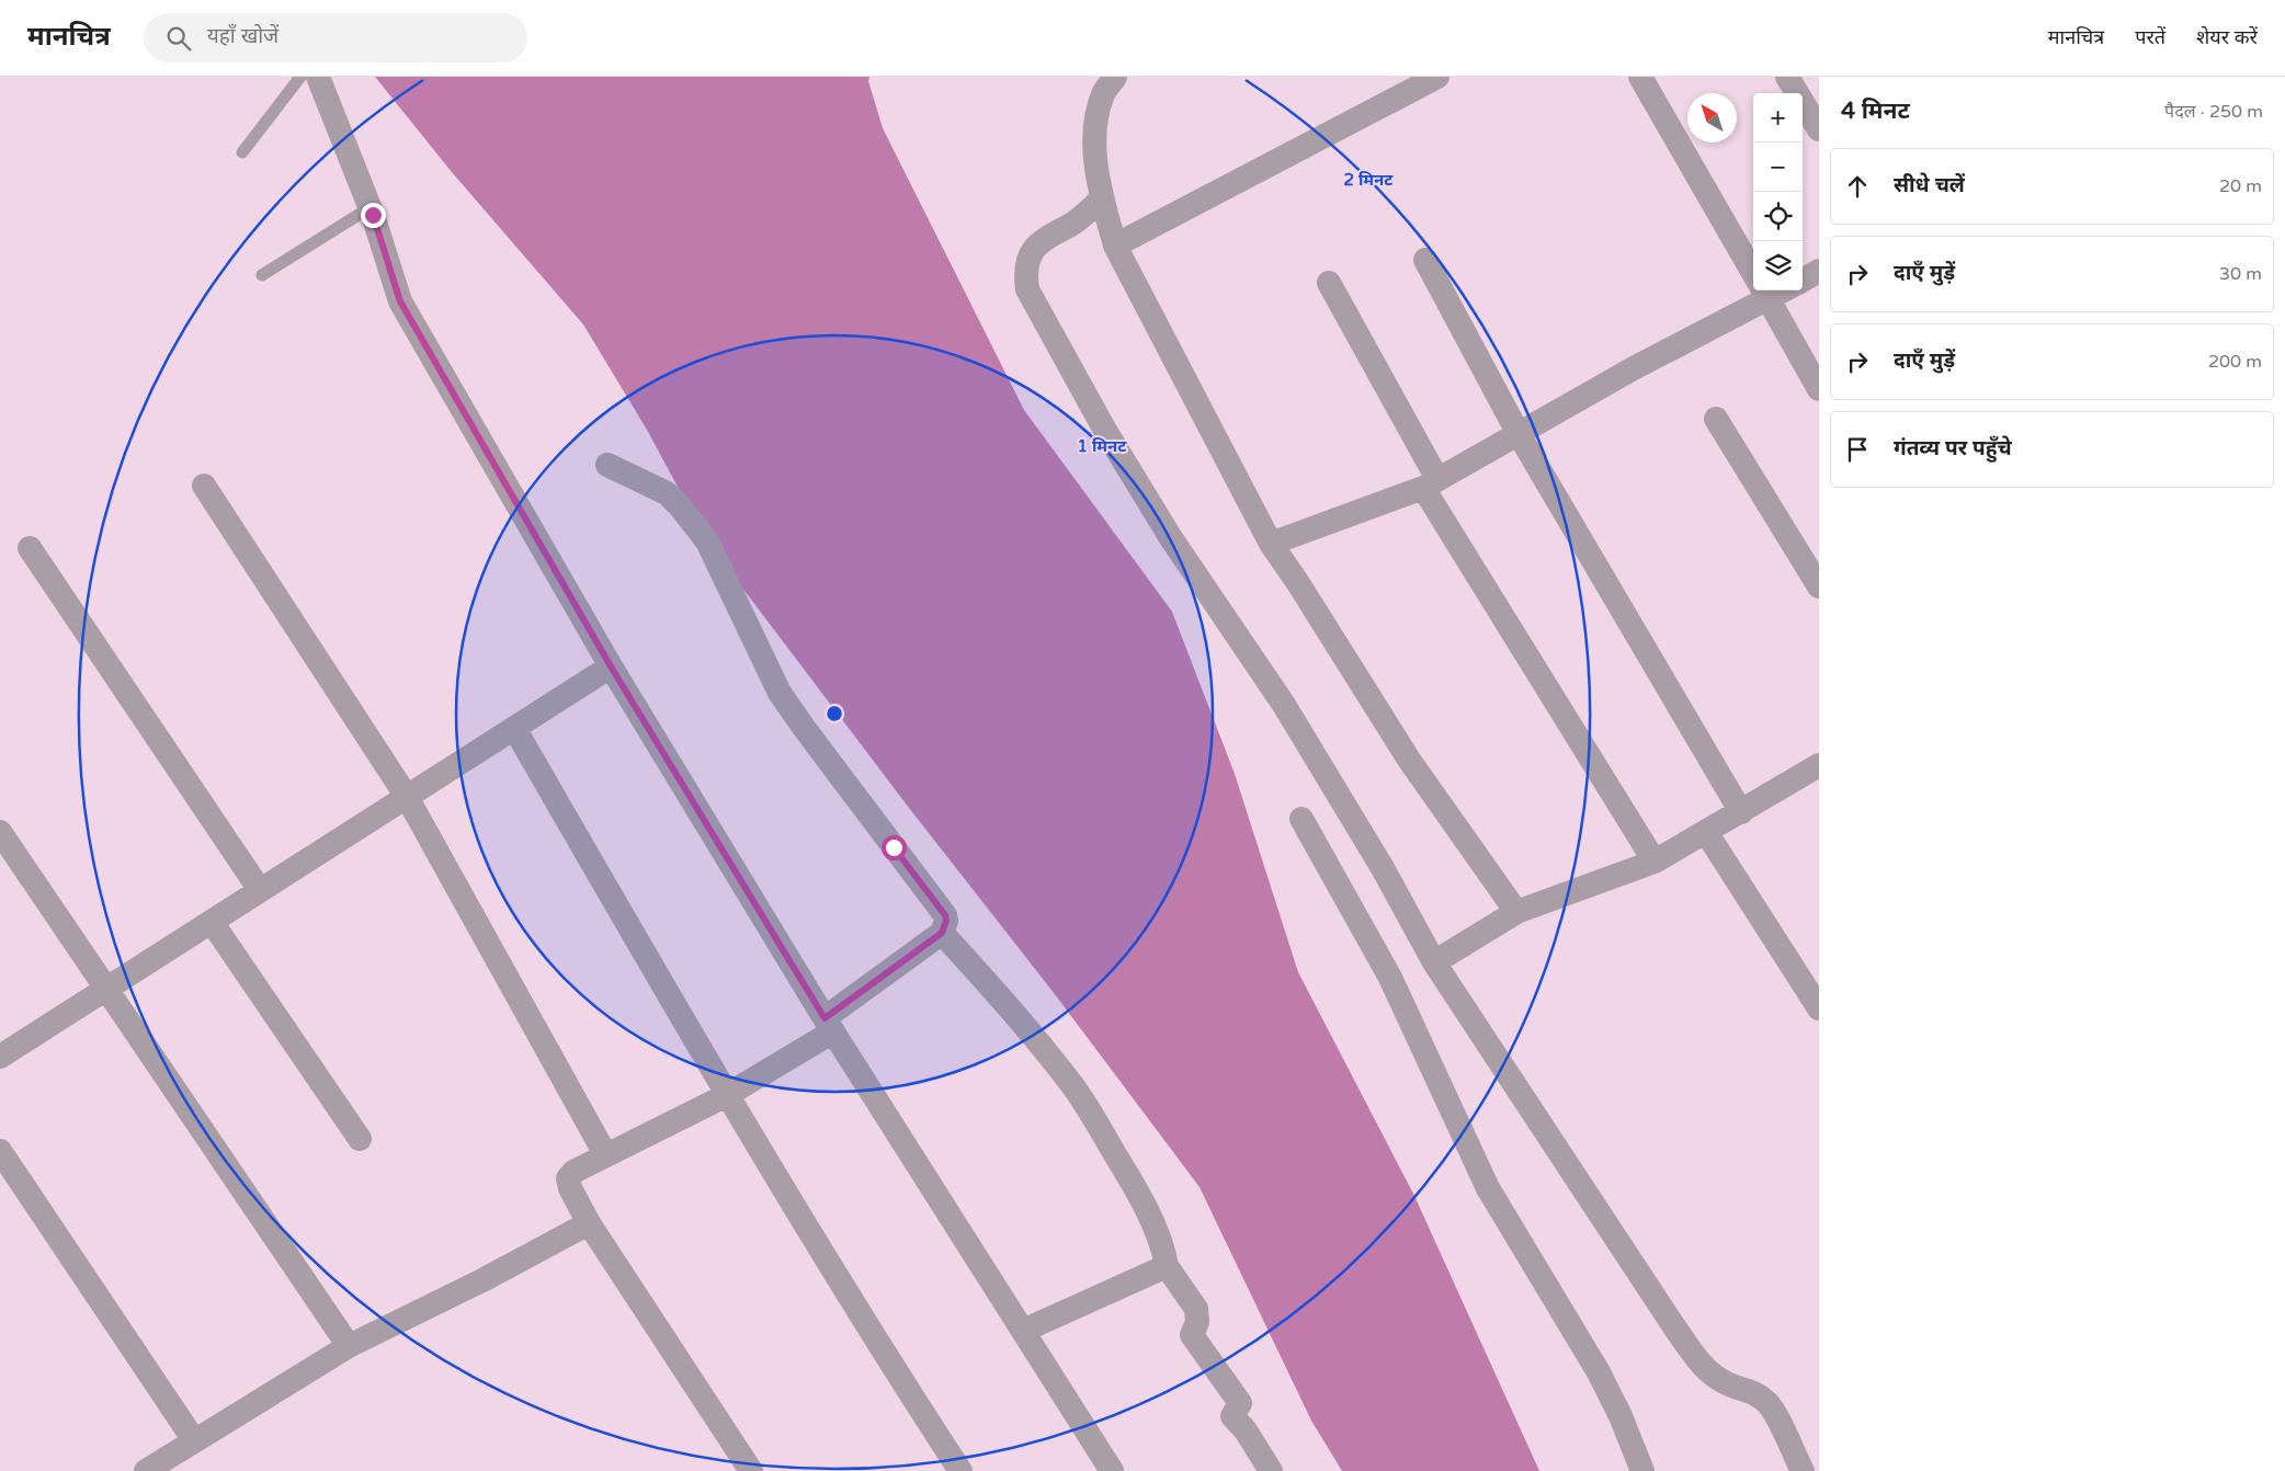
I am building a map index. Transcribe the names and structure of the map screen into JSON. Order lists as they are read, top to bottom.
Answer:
{
  "north": "top left",
  "page": {
    "header": "मानचित्र",
    "search": "यहाँ खोजें",
    "nav": ["मानचित्र", "परतें", "शेयर करें"],
    "heading": ["4 मिनट", "पैदल · 250 m"],
    "map_buttons": ["+", "−"],
    "list": [
      ["सीधे चलें", "20 m"],
      ["दाएँ मुड़ें", "30 m"],
      ["दाएँ मुड़ें", "200 m"],
      "गंतव्य पर पहुँचे"
    ]
  },
  "rings": ["2 मिनट", "1 मिनट"]
}
